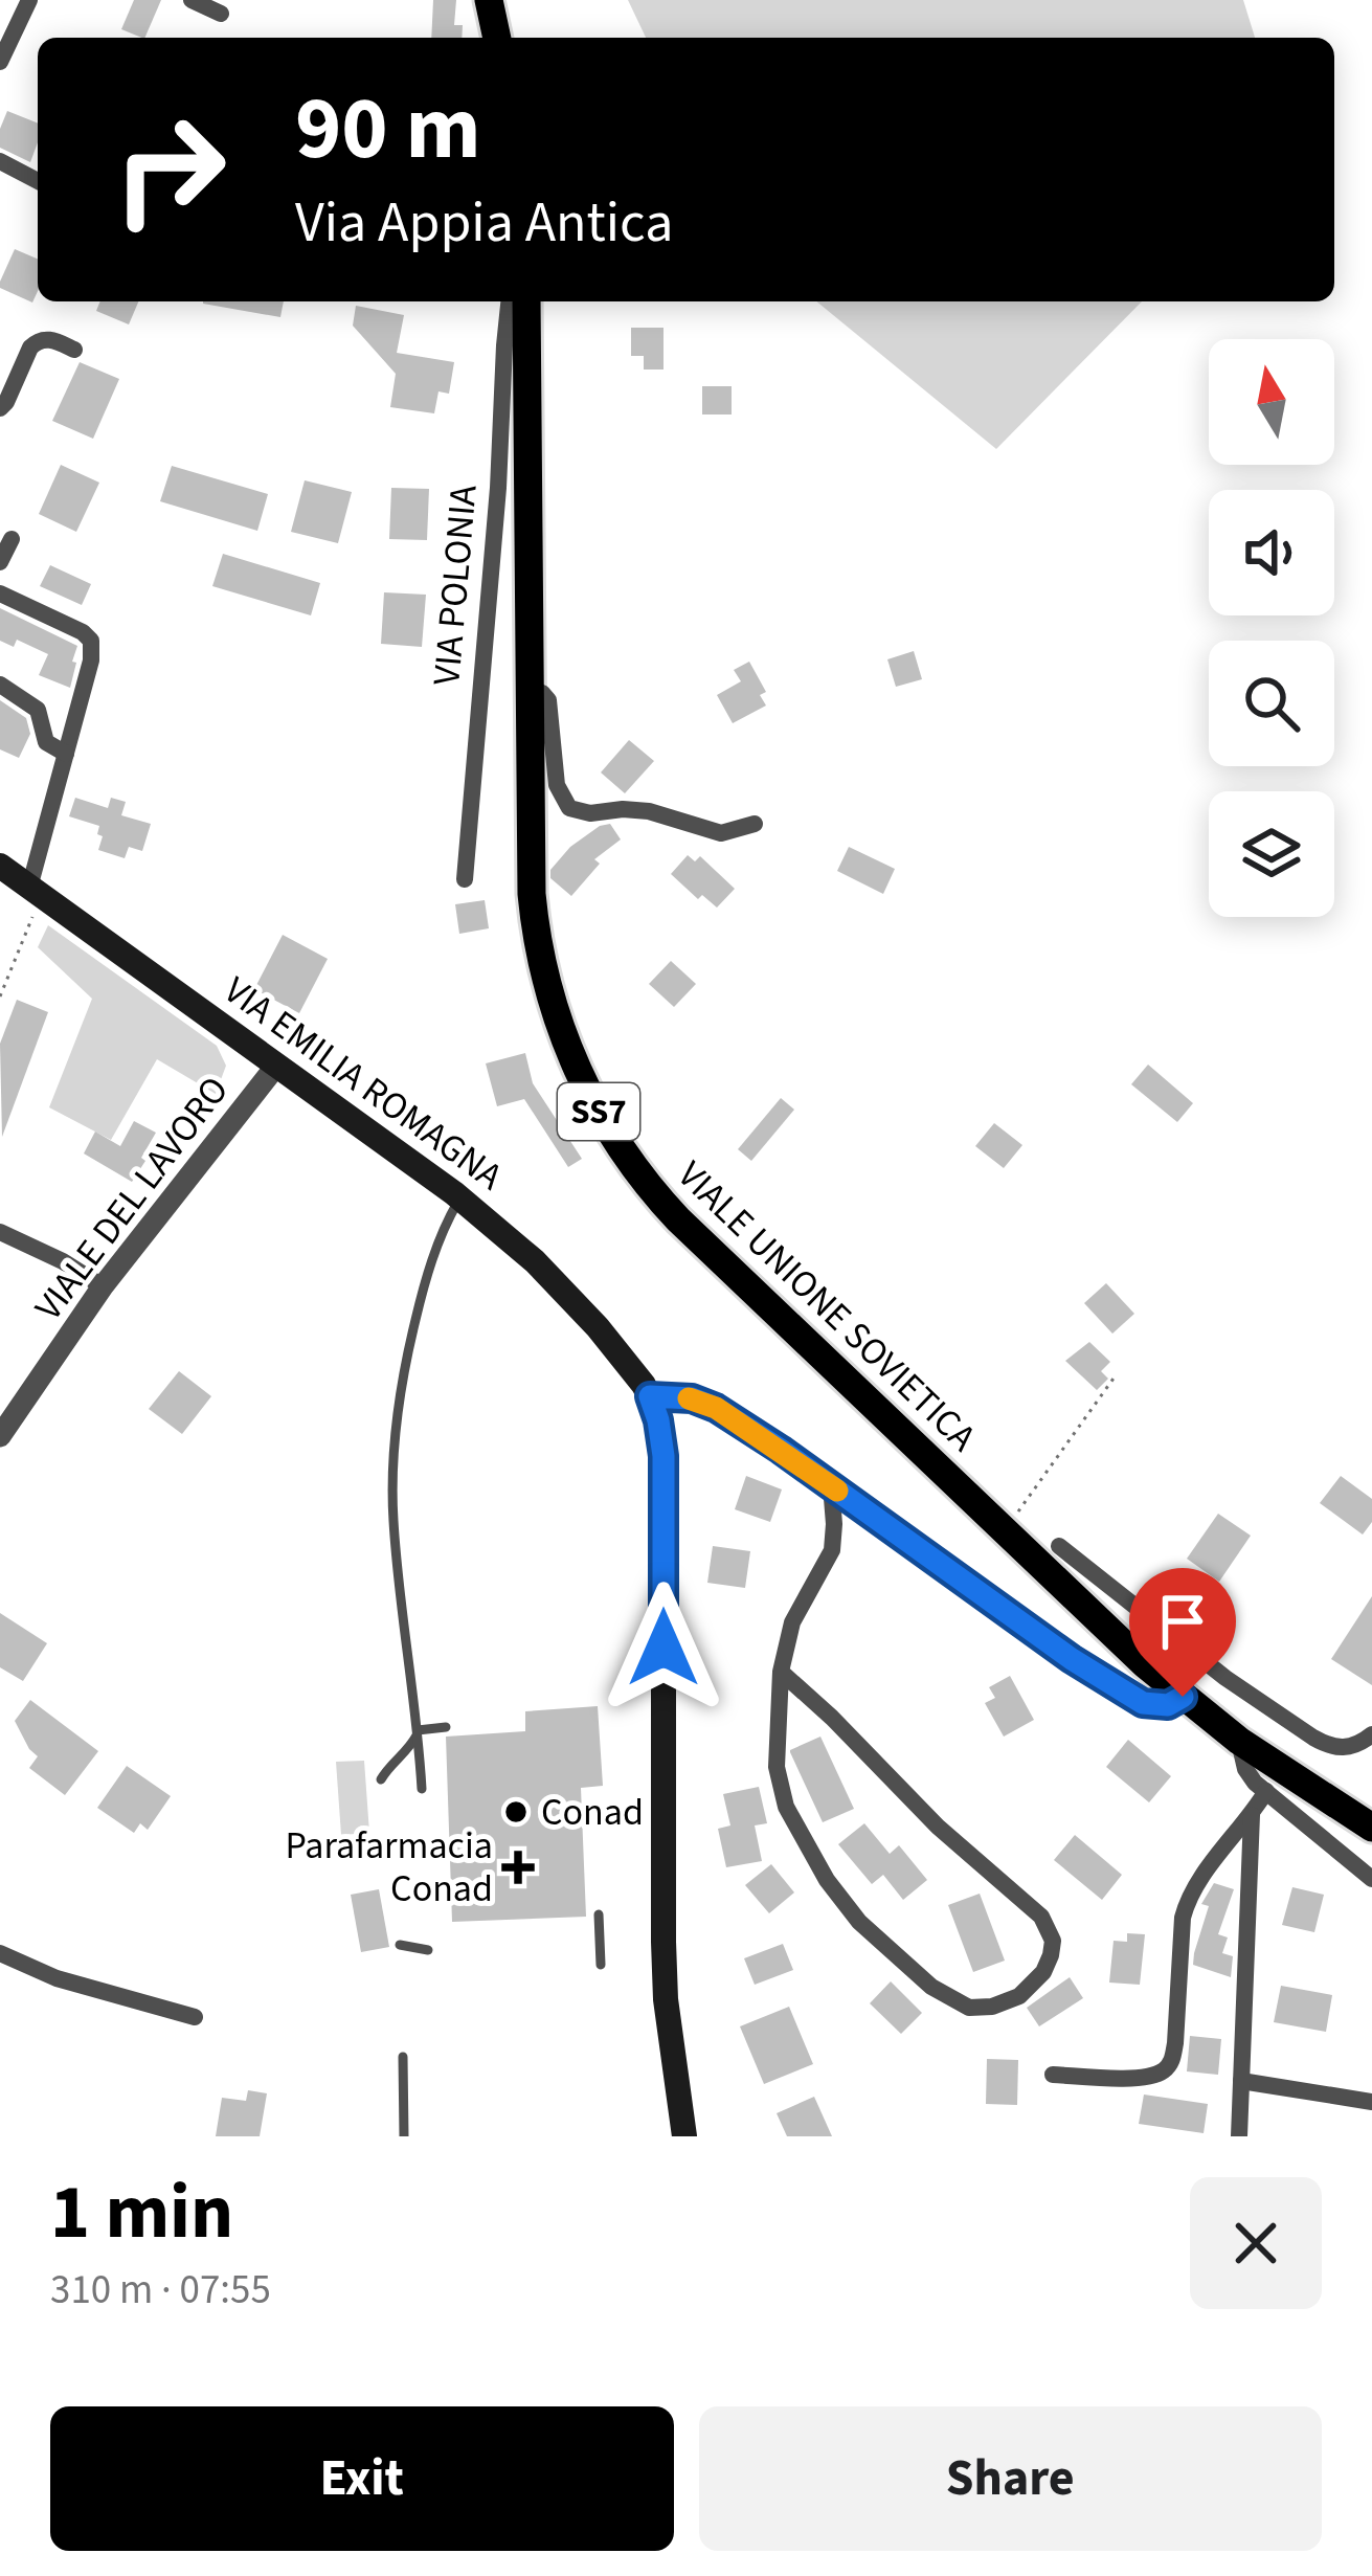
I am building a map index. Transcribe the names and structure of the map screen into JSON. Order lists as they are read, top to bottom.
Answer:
{
  "streets": {
    "main road": ["VIA EMILIA ROMAGNA", "SS7", "VIALE UNIONE SOVIETICA"],
    "street": ["VIA POLONIA", "VIALE DEL LAVORO"]
  },
  "crossings": [
    ["VIA EMILIA ROMAGNA", "VIALE DEL LAVORO"],
    ["SS7", "VIALE UNIONE SOVIETICA"]
  ],
  "places": {
    "other": ["Conad"],
    "health": ["Parafarmacia Conad"]
  },
  "north": "top",
  "page": {
    "turn": ["90 m", "Via Appia Antica"],
    "heading": ["1 min", "310 m · 07:55"],
    "buttons": ["Exit", "Share"]
  }
}
